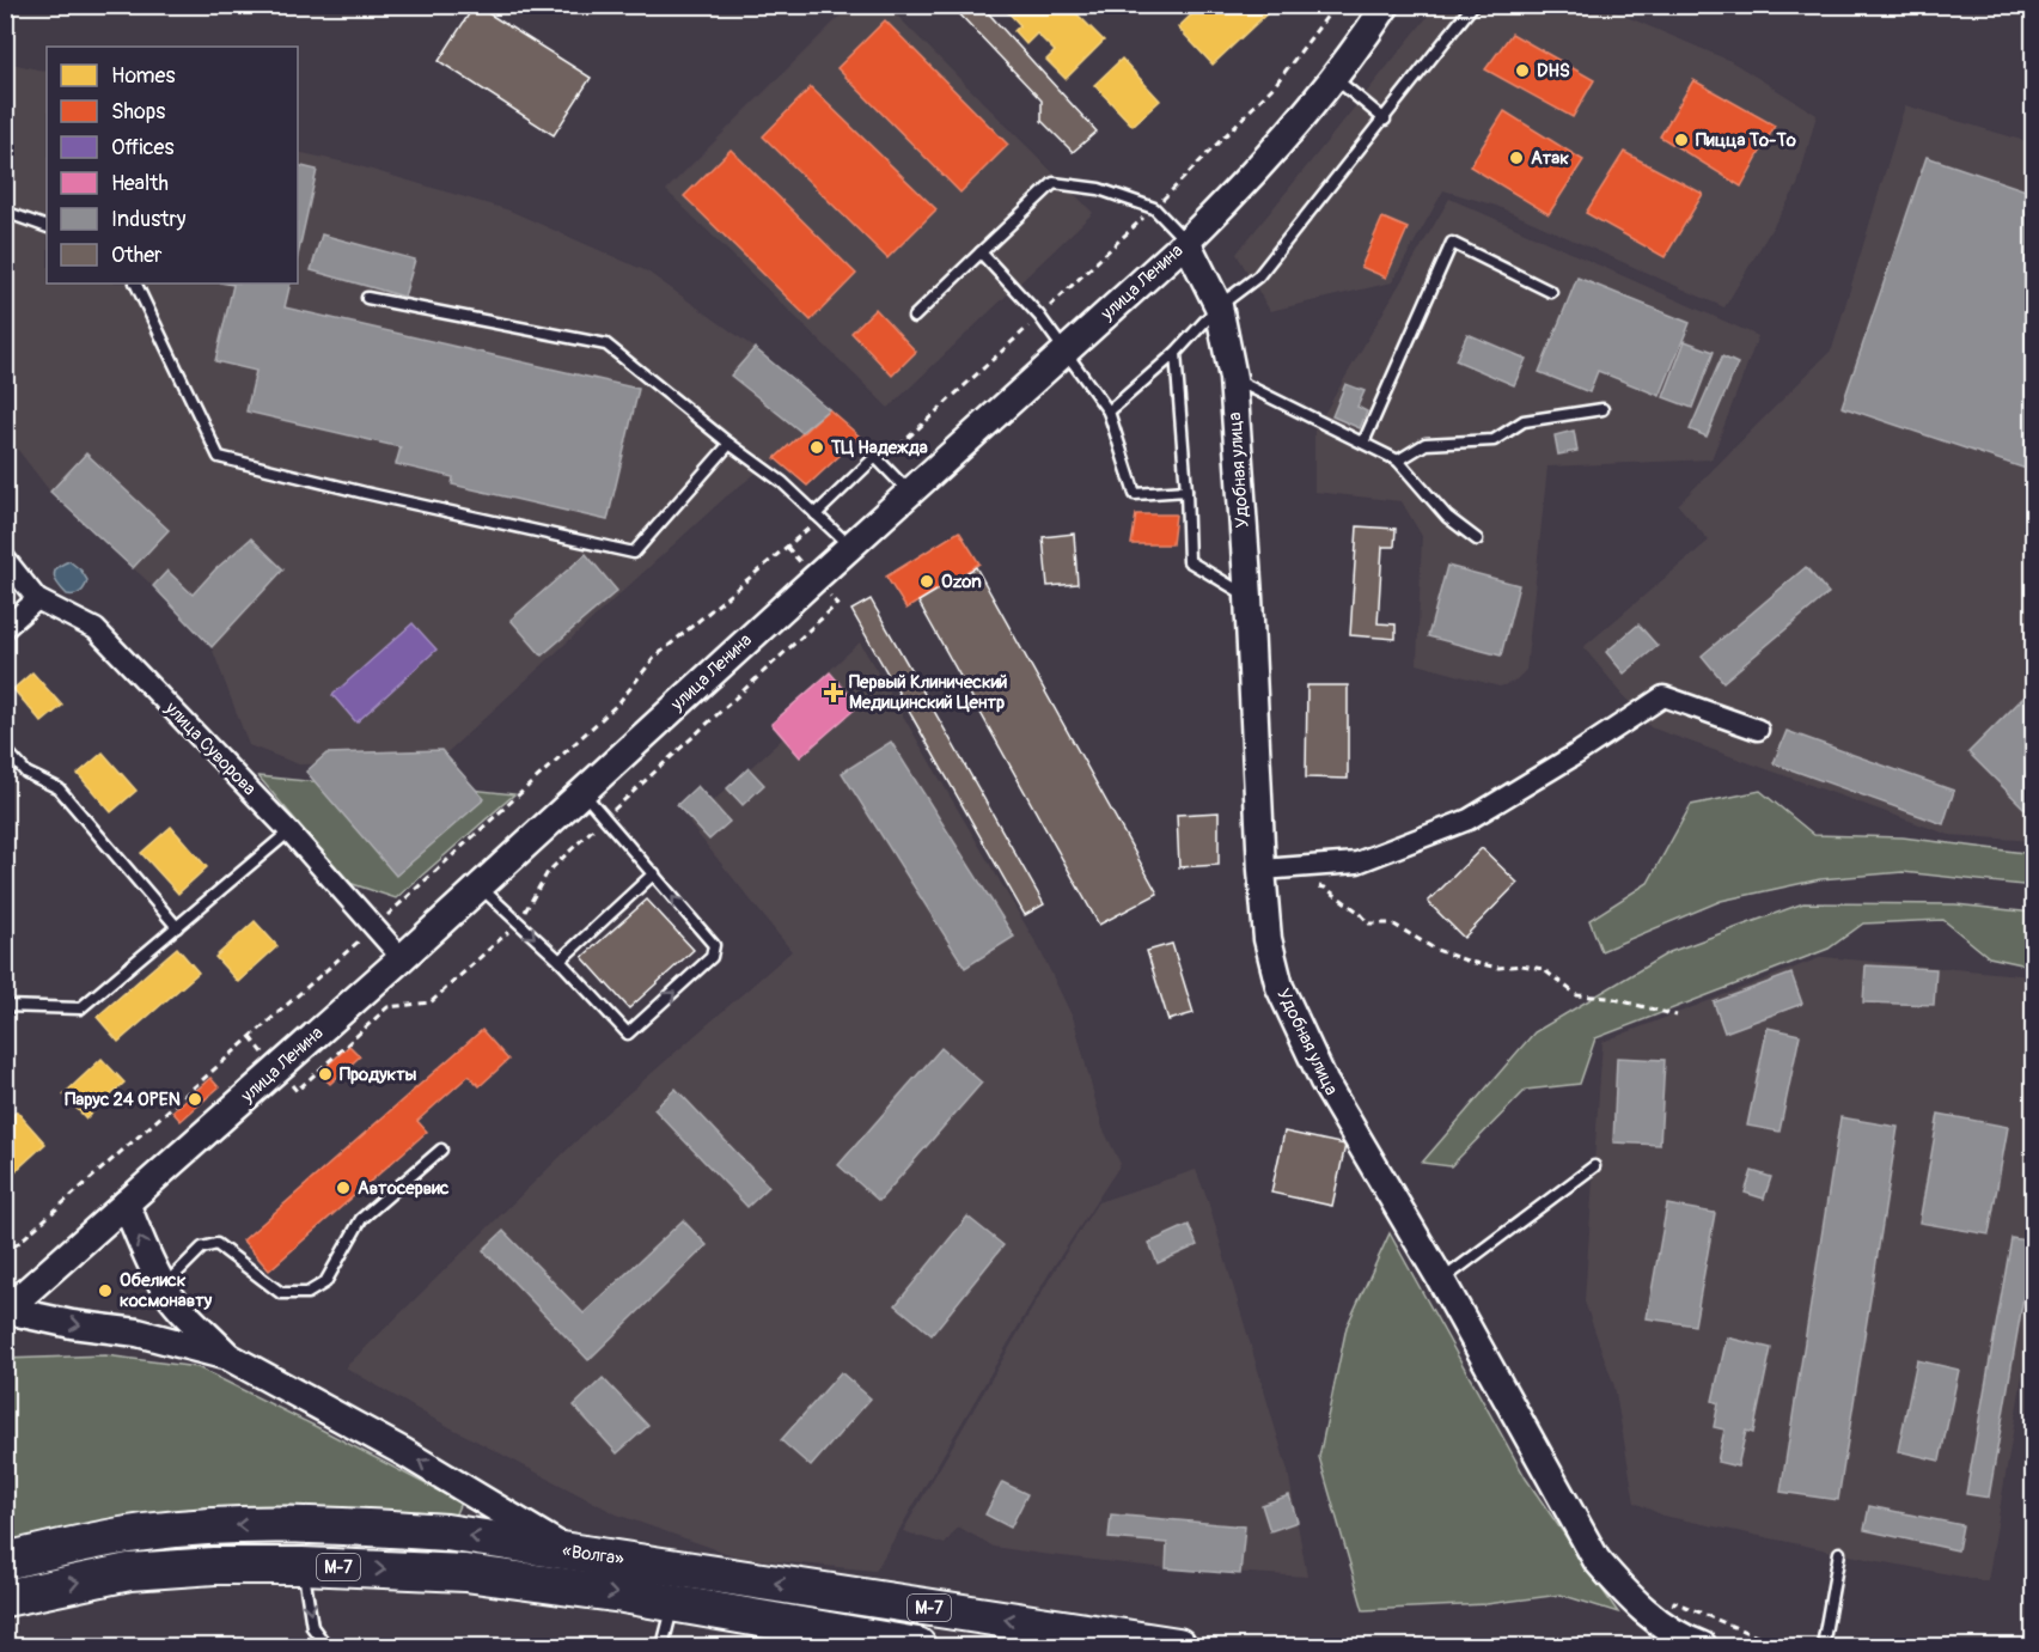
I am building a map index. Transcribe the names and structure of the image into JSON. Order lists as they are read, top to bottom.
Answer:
{
  "streets": {
    "highway": ["«Волга»", "М-7"],
    "main road": ["улица Ленина", "Удобная улица"],
    "street": ["улица Суворова"]
  },
  "crossings": [
    ["улица Ленина", "Удобная улица"],
    ["улица Ленина", "улица Суворова"]
  ],
  "places": {
    "other": [
      "DHS",
      "Пицца То-То",
      "Атак",
      "ТЦ Надежда",
      "Ozon",
      "Продукты",
      "Парус 24 OPEN",
      "Автосервис",
      "Обелиск космонавту"
    ],
    "health": ["Первый Клинический Медицинский Центр"]
  },
  "legend": [
    "Homes",
    "Shops",
    "Offices",
    "Health",
    "Industry",
    "Other"
  ]
}
